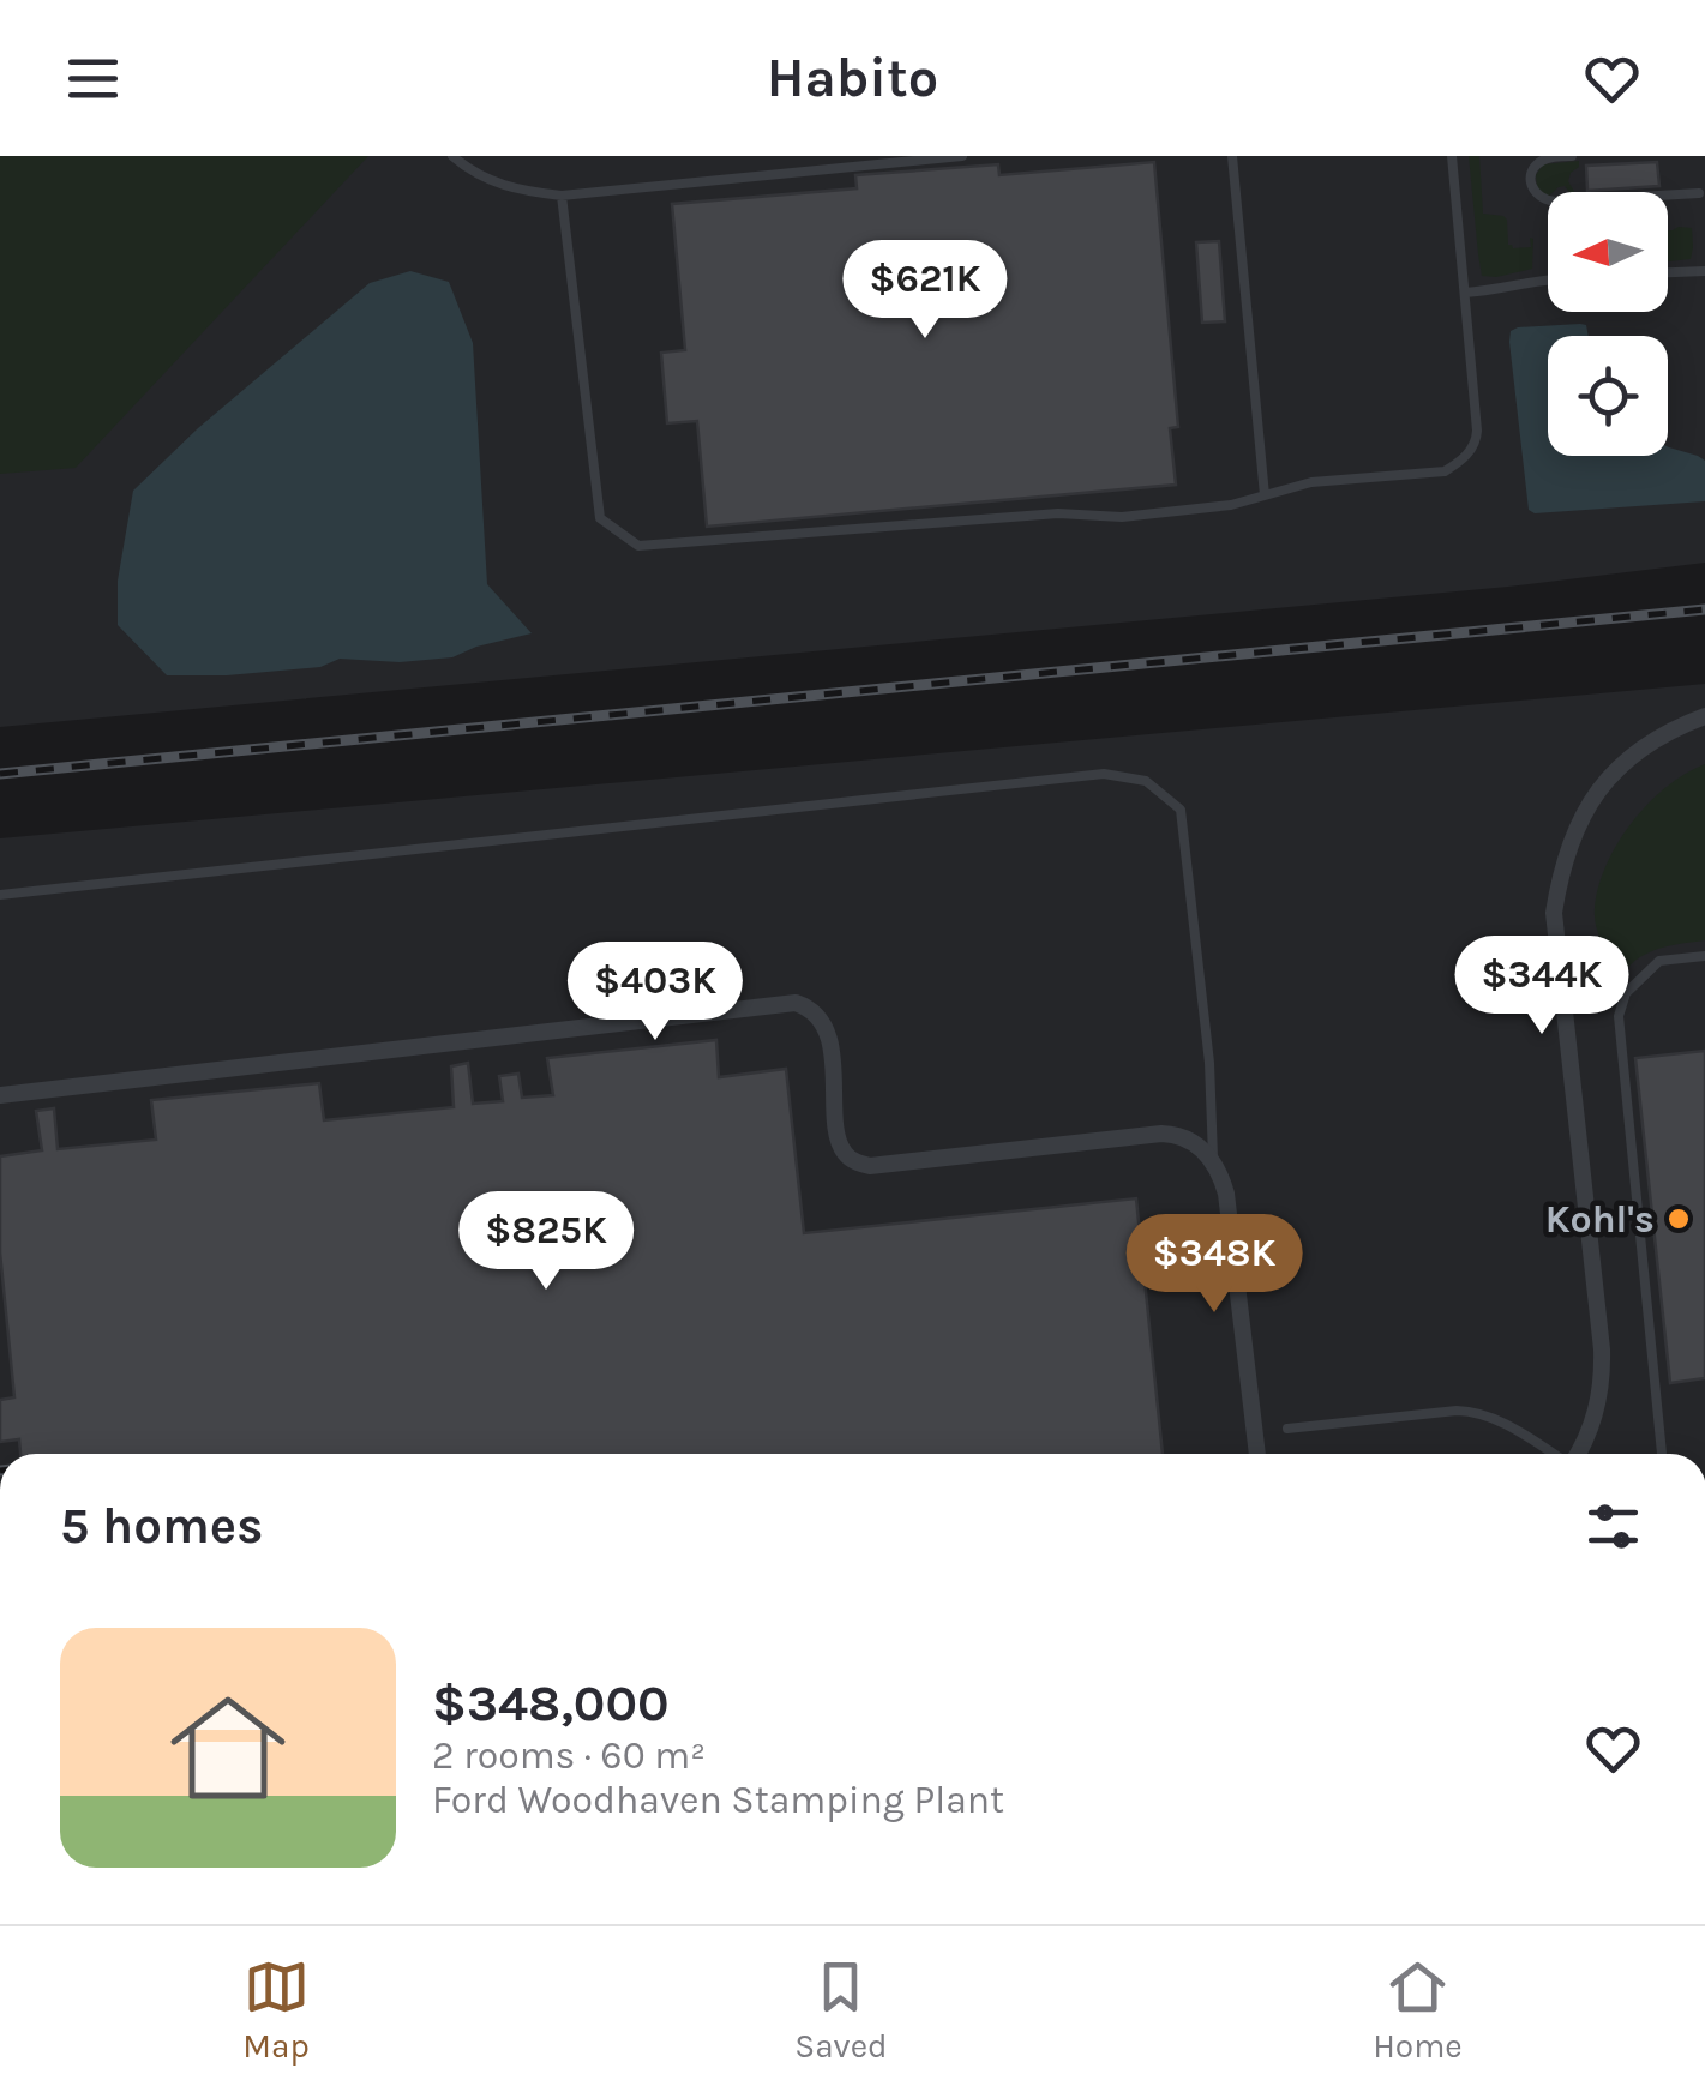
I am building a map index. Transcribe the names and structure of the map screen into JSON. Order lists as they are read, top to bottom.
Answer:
{
  "places": ["Kohl's"],
  "north": "left",
  "page": {
    "header": "Habito",
    "price": [
      "$621K",
      "$344K",
      "$403K",
      "$825K",
      "$348K"
    ],
    "heading": "5 homes",
    "list": [
      {
        "name": "$348,000",
        "note": "2 rooms · 60 m² · Ford Woodhaven Stamping Plant"
      }
    ],
    "tabs": ["Map", "Saved", "Home"]
  }
}
